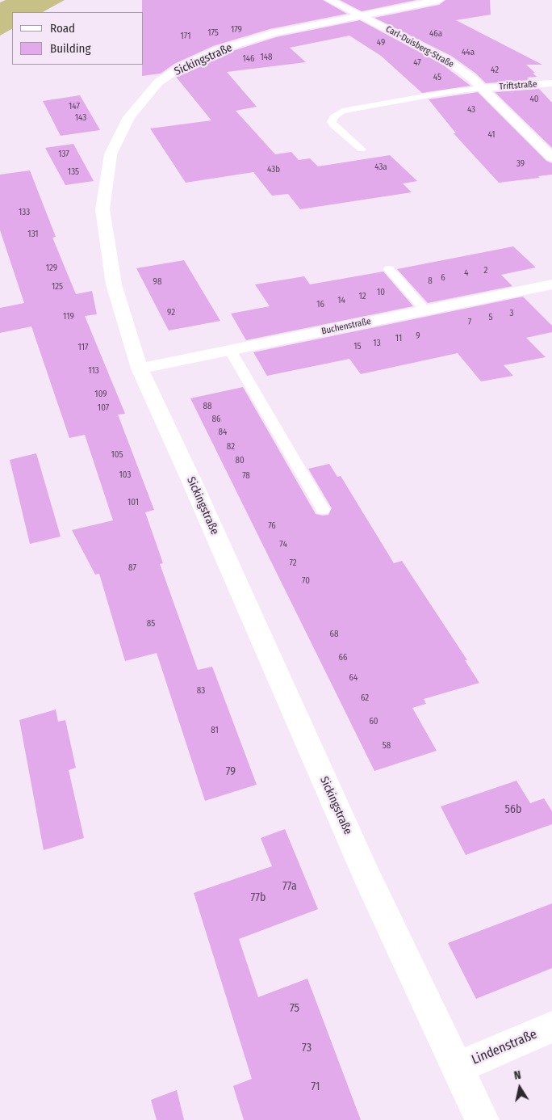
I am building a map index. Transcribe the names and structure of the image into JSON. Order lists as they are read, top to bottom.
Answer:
{
  "streets": {
    "street": [
      "Carl-Duisberg-Straße",
      "Sickingstraße",
      "Triftstraße",
      "Buchenstraße",
      "Lindenstraße"
    ]
  },
  "crossings": [
    ["Carl-Duisberg-Straße", "Sickingstraße"],
    ["Carl-Duisberg-Straße", "Triftstraße"],
    ["Sickingstraße", "Buchenstraße"],
    ["Sickingstraße", "Lindenstraße"]
  ],
  "house_numbers": [
    "179",
    "175",
    "46a",
    "171",
    "49",
    "44a",
    "148",
    "146",
    "47",
    "42",
    "45",
    "40",
    "147",
    "43",
    "143",
    "41",
    "137",
    "39",
    "43a",
    "43b",
    "135",
    "133",
    "131",
    "129",
    "2",
    "4",
    "6",
    "8",
    "98",
    "125",
    "10",
    "12",
    "14",
    "16",
    "92",
    "3",
    "119",
    "5",
    "7",
    "9",
    "11",
    "13",
    "15",
    "117",
    "113",
    "109",
    "88",
    "107",
    "86",
    "84",
    "82",
    "105",
    "80",
    "103",
    "78",
    "101",
    "76",
    "74",
    "72",
    "87",
    "70",
    "85",
    "68",
    "66",
    "64",
    "83",
    "62",
    "60",
    "81",
    "58",
    "79",
    "56b",
    "77a",
    "77b",
    "75",
    "73",
    "71"
  ],
  "legend": ["Road", "Building"],
  "north": "top"
}
